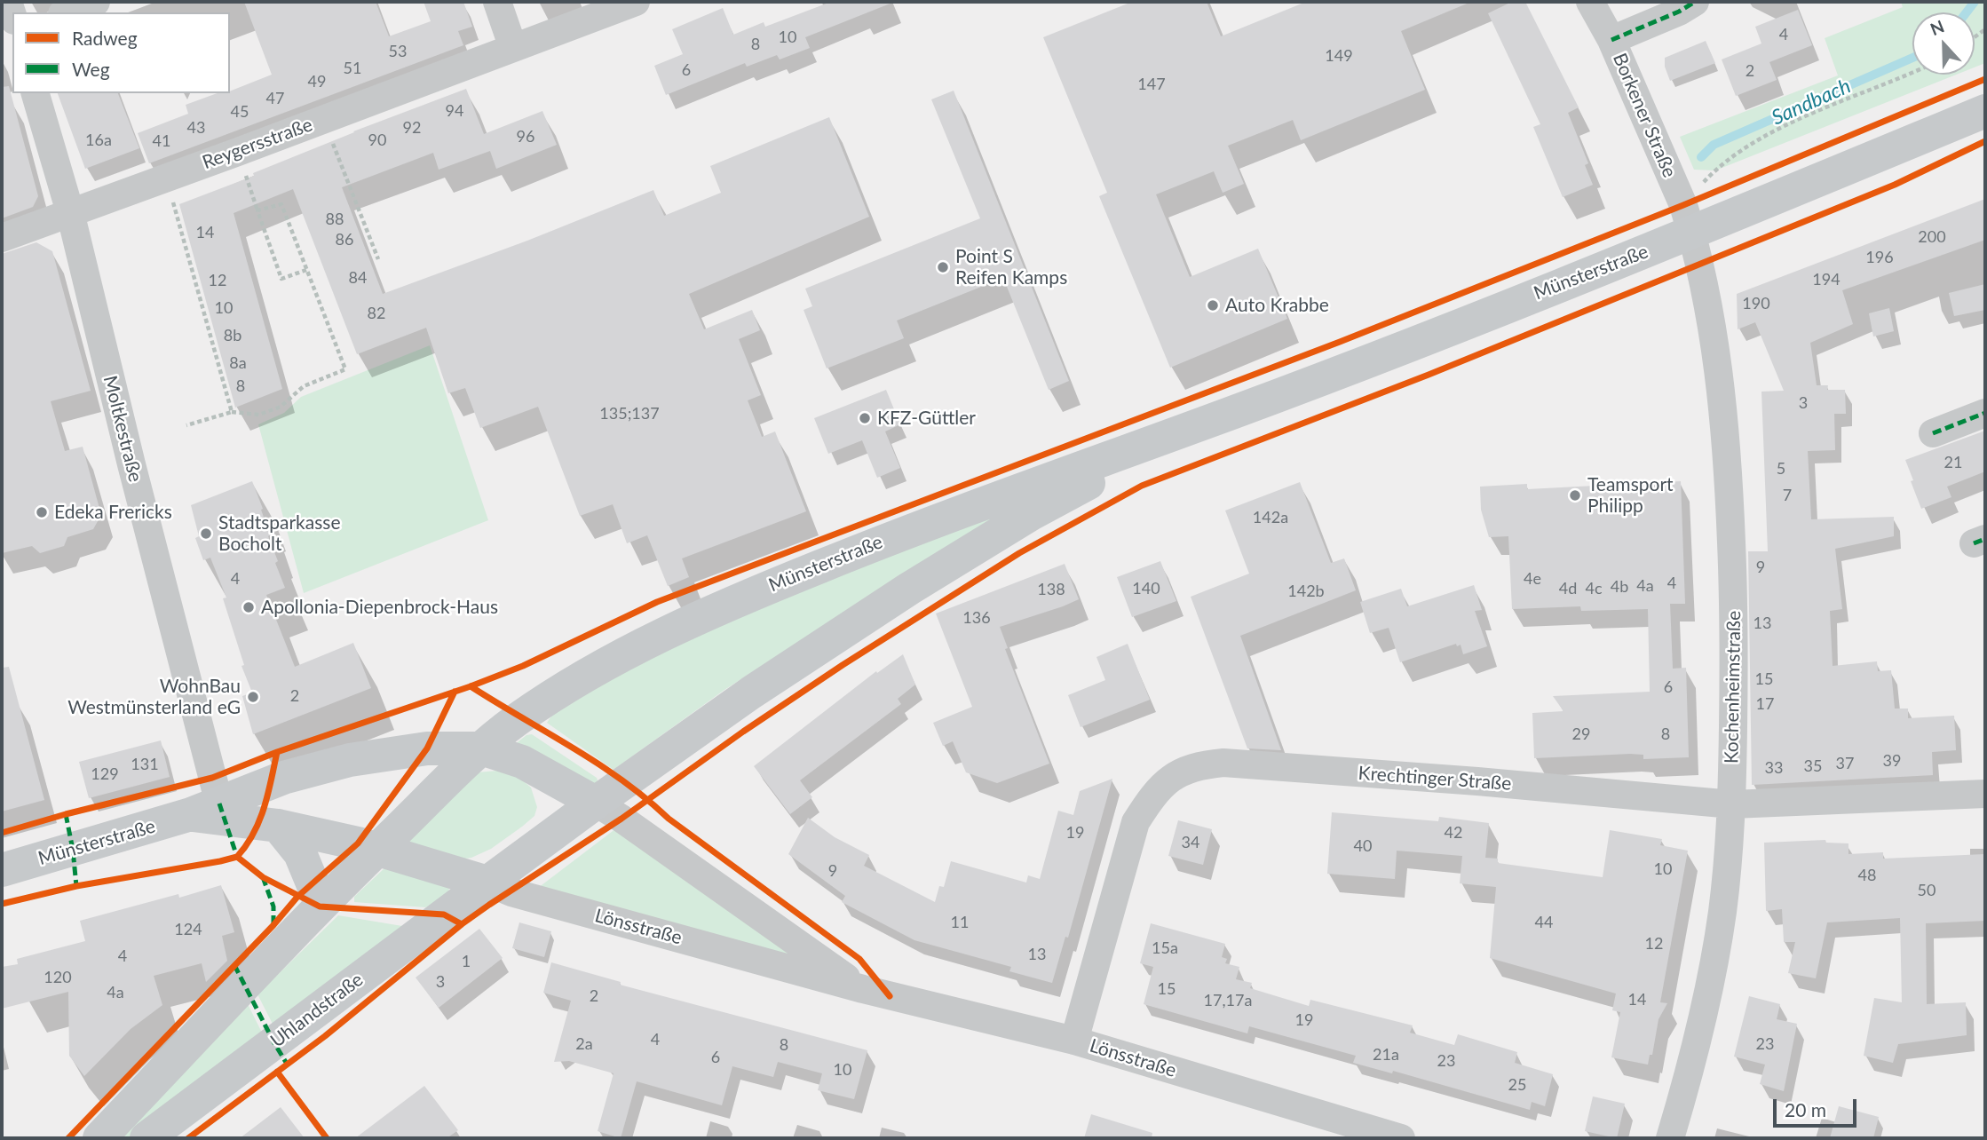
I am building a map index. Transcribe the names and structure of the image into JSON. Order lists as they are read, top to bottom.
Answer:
{
  "streets": {
    "main road": ["Münsterstraße", "Uhlandstraße"],
    "street": [
      "Borkener Straße",
      "Reygersstraße",
      "Moltkestraße",
      "Kochenheimstraße",
      "Krechtinger Straße",
      "Lönsstraße"
    ]
  },
  "crossings": [
    ["Borkener Straße", "Münsterstraße"],
    ["Borkener Straße", "Kochenheimstraße"],
    ["Reygersstraße", "Moltkestraße"],
    ["Münsterstraße", "Moltkestraße"],
    ["Münsterstraße", "Kochenheimstraße"],
    ["Münsterstraße", "Lönsstraße"],
    ["Münsterstraße", "Uhlandstraße"],
    ["Kochenheimstraße", "Krechtinger Straße"],
    ["Krechtinger Straße", "Lönsstraße"],
    ["Lönsstraße", "Uhlandstraße"]
  ],
  "water": ["Sandbach"],
  "places": [
    "Point S Reifen Kamps",
    "Auto Krabbe",
    "KFZ-Güttler",
    "Teamsport Philipp",
    "Edeka Frericks",
    "Stadtsparkasse Bocholt",
    "Apollonia-Diepenbrock-Haus",
    "WohnBau Westmünsterland eG"
  ],
  "house_numbers": [
    "4",
    "10",
    "8",
    "53",
    "149",
    "51",
    "6",
    "2",
    "49",
    "147",
    "47",
    "94",
    "45",
    "43",
    "92",
    "96",
    "16a",
    "90",
    "41",
    "88",
    "14",
    "200",
    "86",
    "196",
    "84",
    "194",
    "12",
    "190",
    "10",
    "82",
    "8b",
    "8a",
    "8",
    "3",
    "135;137",
    "21",
    "5",
    "7",
    "142a",
    "9",
    "4",
    "4e",
    "4",
    "4a",
    "4b",
    "140",
    "4d",
    "4c",
    "138",
    "142b",
    "136",
    "13",
    "15",
    "6",
    "2",
    "17",
    "29",
    "8",
    "39",
    "37",
    "131",
    "35",
    "33",
    "129",
    "19",
    "42",
    "34",
    "40",
    "10",
    "9",
    "48",
    "50",
    "11",
    "44",
    "124",
    "12",
    "15a",
    "13",
    "4",
    "1",
    "120",
    "3",
    "15",
    "4a",
    "2",
    "14",
    "17,17a",
    "19",
    "4",
    "2a",
    "23",
    "8",
    "21a",
    "6",
    "23",
    "10",
    "25"
  ],
  "legend": ["Radweg", "Weg"],
  "scale_bar": "20 m",
  "north": "top"
}
